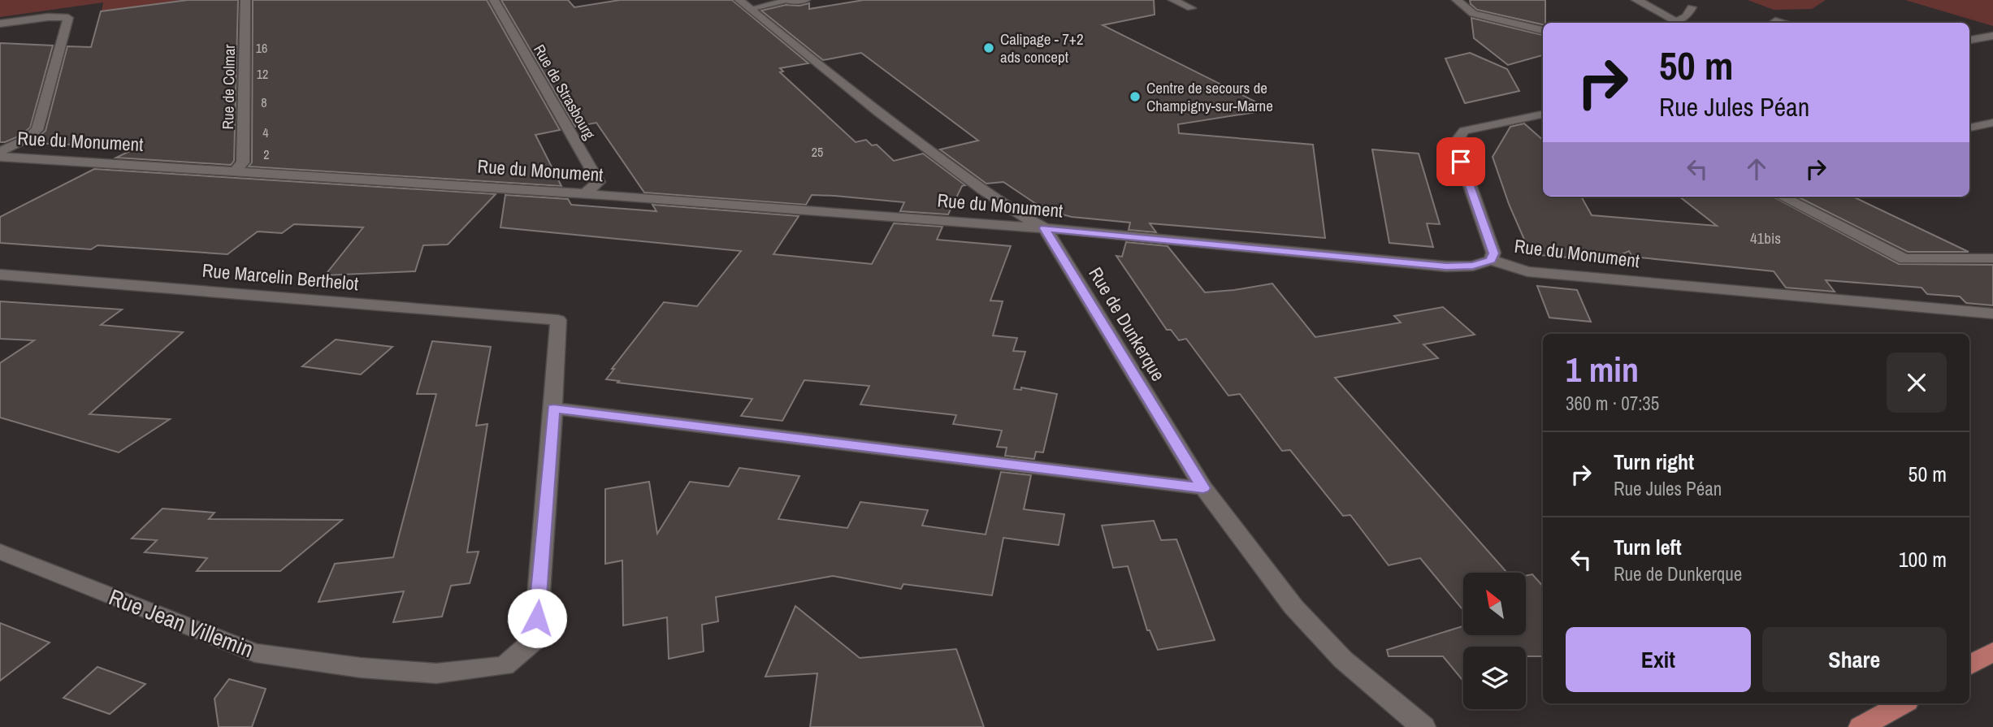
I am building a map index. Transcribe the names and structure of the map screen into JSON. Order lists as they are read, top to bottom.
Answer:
{
  "streets": {
    "street": [
      "Rue de Colmar",
      "Rue de Strasbourg",
      "Rue du Monument",
      "Rue Marcelin Berthelot",
      "Rue de Dunkerque",
      "Rue Jean Villemin"
    ]
  },
  "crossings": [
    ["Rue de Colmar", "Rue du Monument"],
    ["Rue de Strasbourg", "Rue du Monument"],
    ["Rue du Monument", "Rue de Dunkerque"],
    ["Rue Marcelin Berthelot", "Rue Jean Villemin"]
  ],
  "places": ["Calipage - 7+2 ads concept", "Centre de secours de Champigny-sur-Marne"],
  "house_numbers": [
    "16",
    "12",
    "8",
    "4",
    "25",
    "2",
    "41bis"
  ],
  "north": "top left",
  "page": {
    "turn": ["50 m", "Rue Jules Péan"],
    "heading": ["1 min", "360 m · 07:35"],
    "list": [
      {
        "name": "Turn right",
        "note": "Rue Jules Péan",
        "value": "50 m"
      },
      {
        "name": "Turn left",
        "note": "Rue de Dunkerque",
        "value": "100 m"
      }
    ],
    "buttons": ["Exit", "Share"]
  }
}
